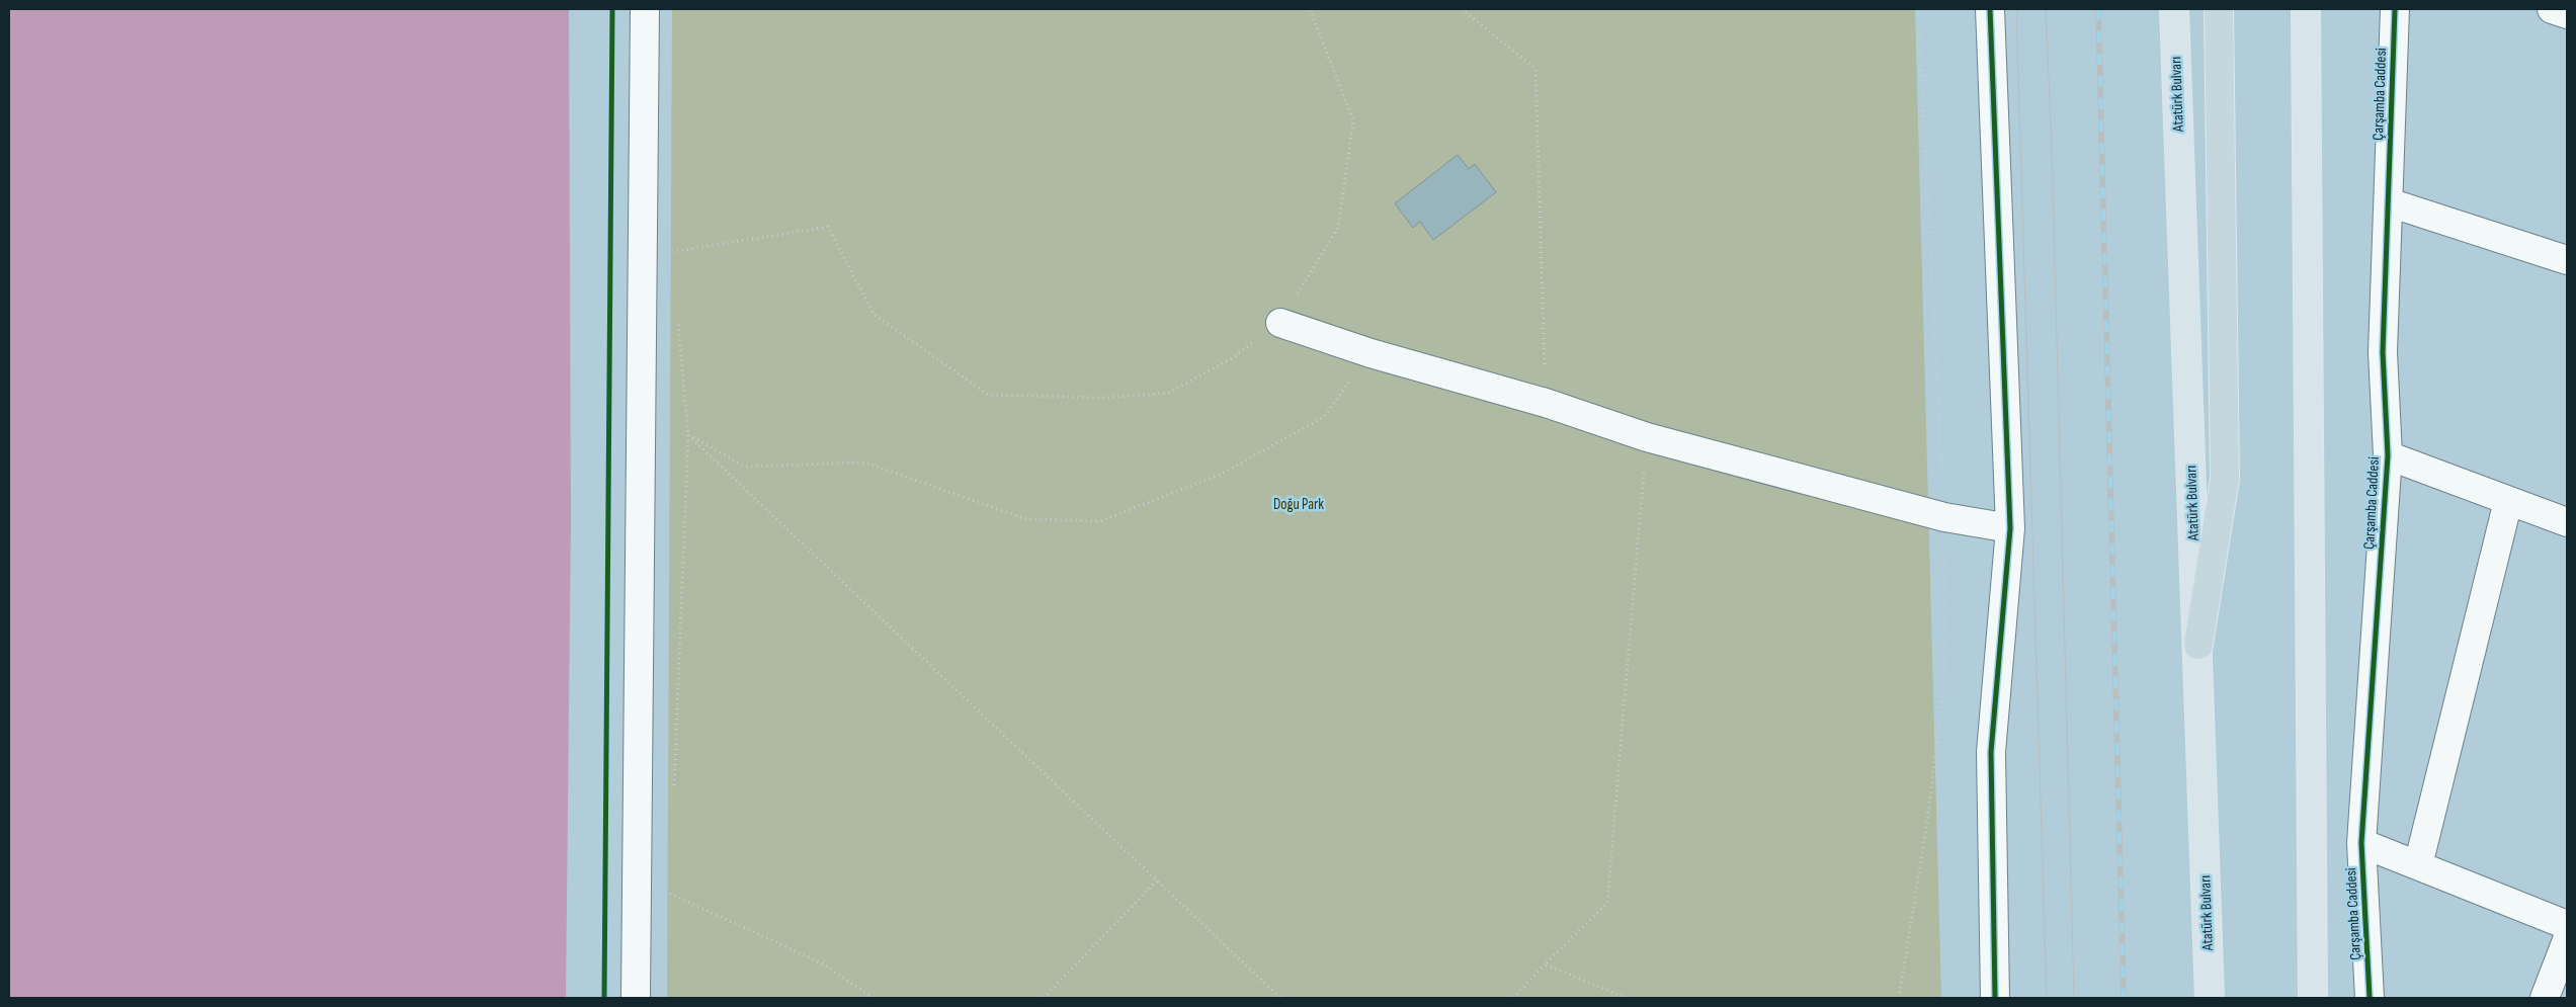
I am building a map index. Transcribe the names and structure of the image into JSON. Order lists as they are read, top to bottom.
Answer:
{
  "streets": {
    "main road": ["Atatürk Bulvarı"],
    "street": ["Çarşamba Caddesi"]
  },
  "parks": ["Doğu Park"]
}
